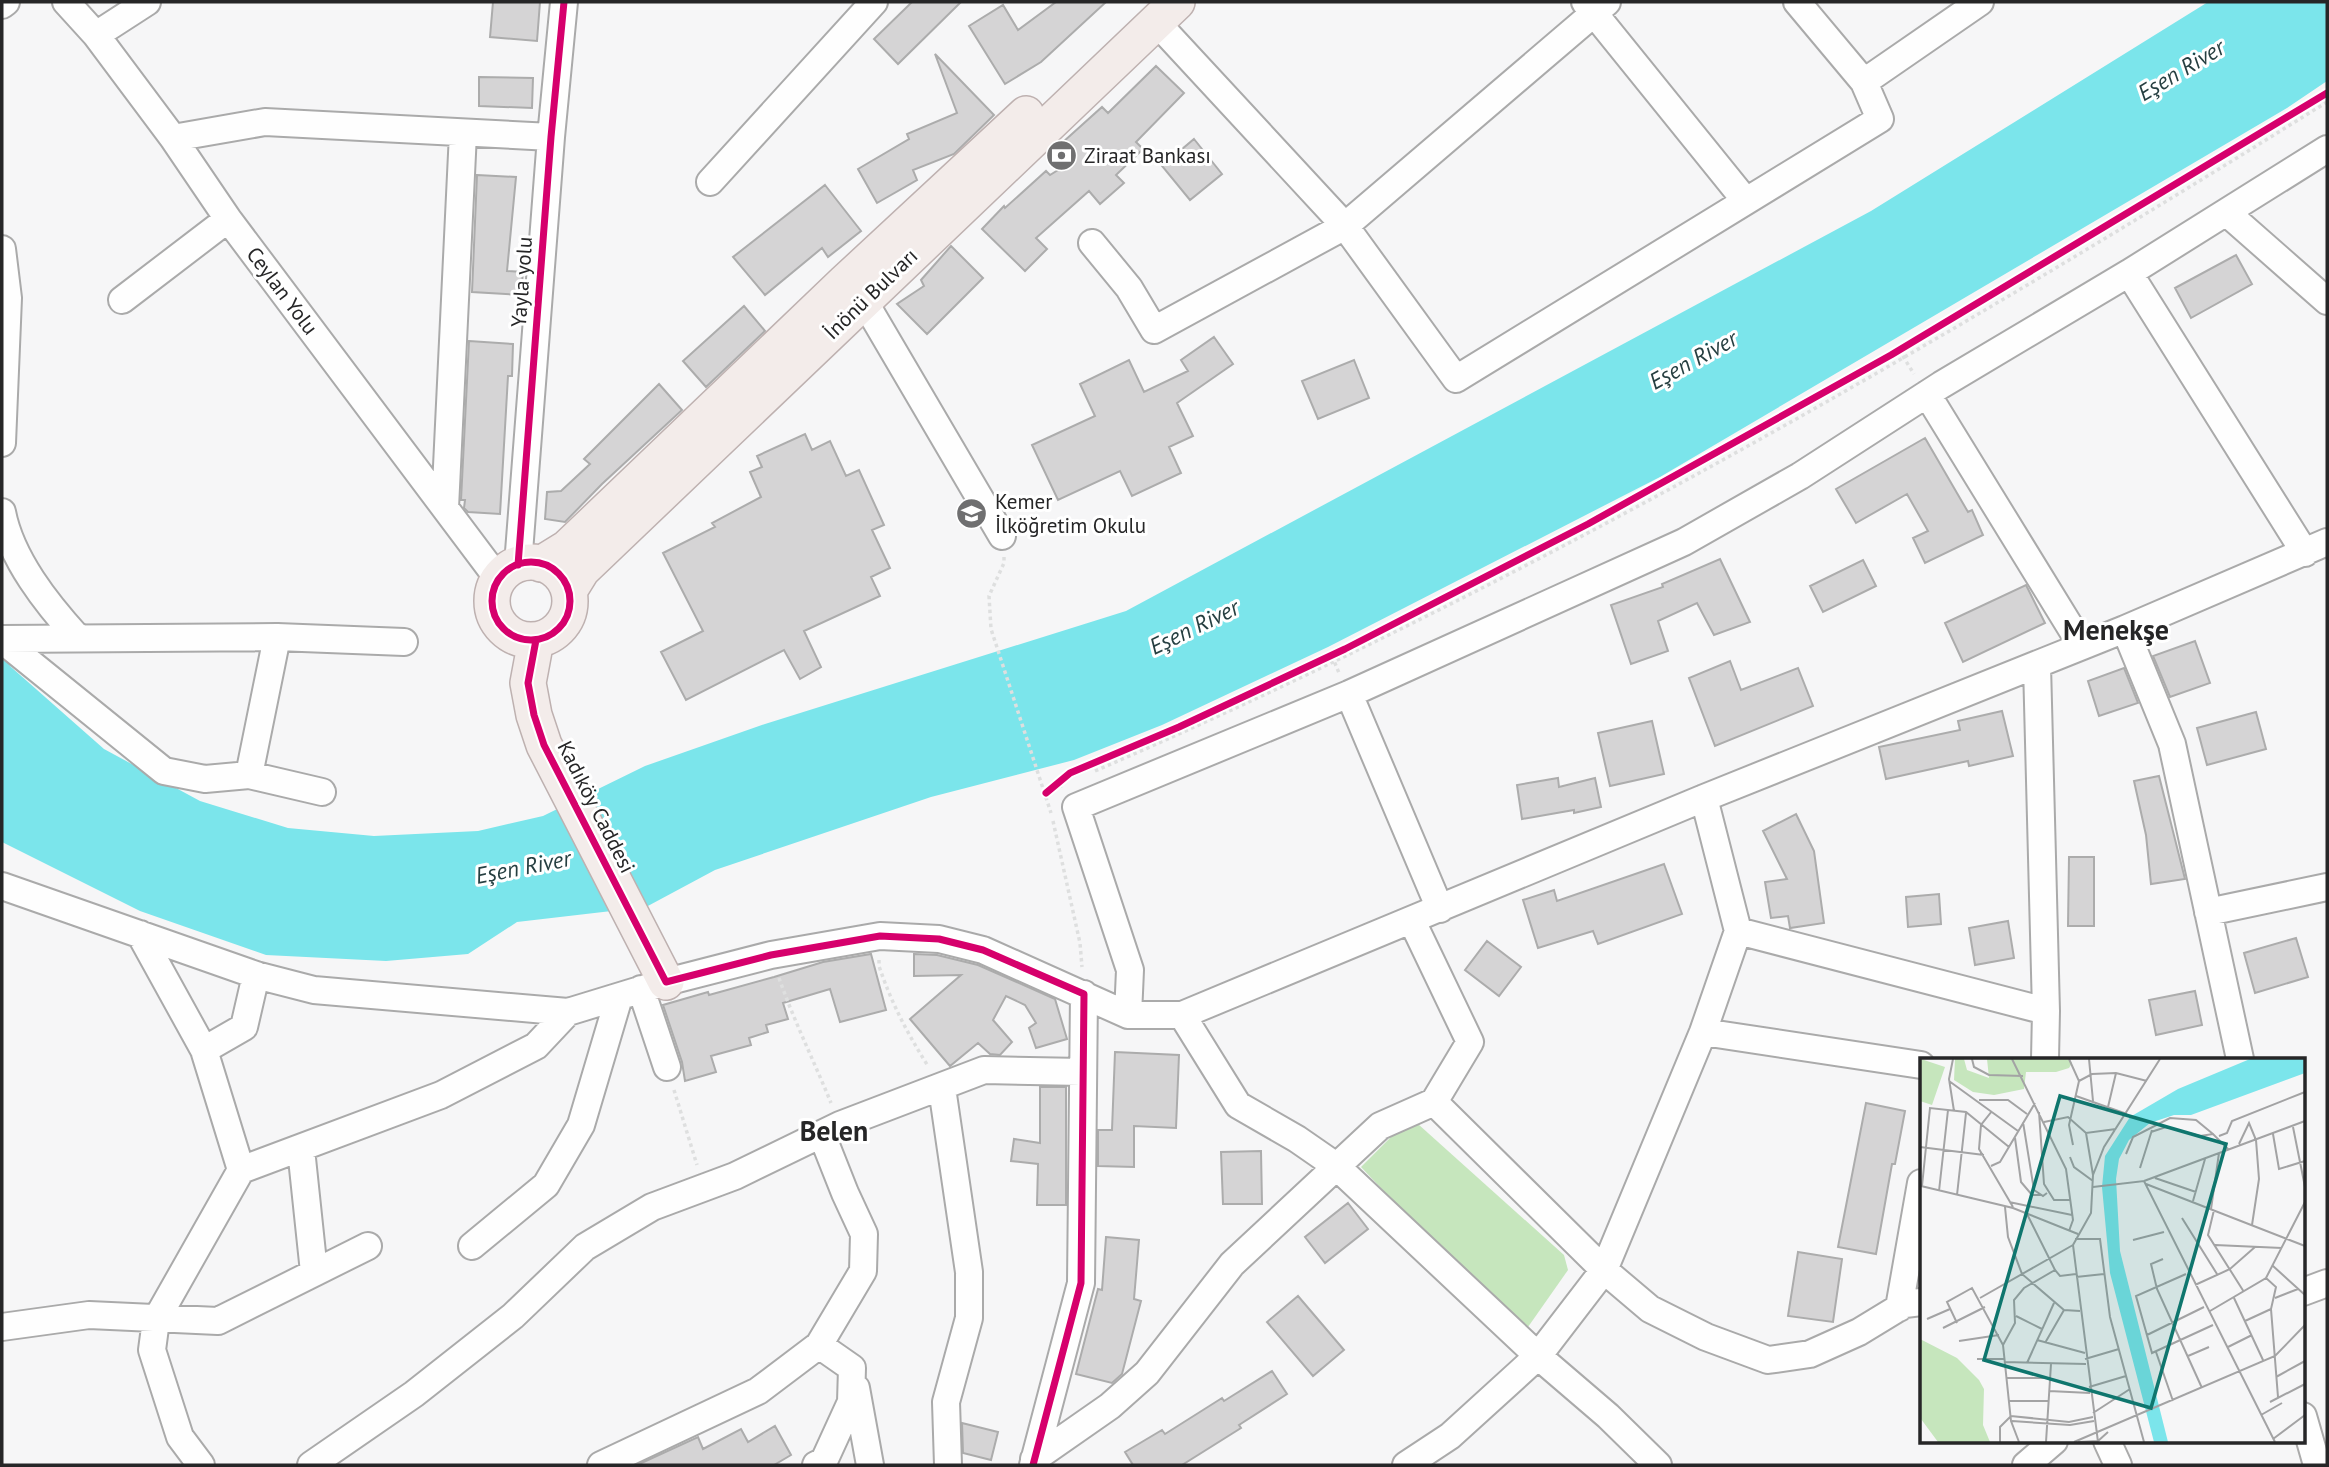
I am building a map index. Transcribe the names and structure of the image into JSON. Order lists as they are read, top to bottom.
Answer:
{
  "streets": {
    "main road": ["İnönü Bulvarı", "Kadıköy Caddesi"],
    "street": ["Yayla yolu", "Ceylan Yolu"]
  },
  "crossings": [
    ["Yayla yolu", "Ceylan Yolu"],
    ["Yayla yolu", "İnönü Bulvarı"],
    ["Yayla yolu", "Kadıköy Caddesi"],
    ["Ceylan Yolu", "İnönü Bulvarı"],
    ["Ceylan Yolu", "Kadıköy Caddesi"],
    ["İnönü Bulvarı", "Kadıköy Caddesi"]
  ],
  "districts": ["Menekşe", "Belen"],
  "water": ["Eşen River"],
  "places": {
    "bank": ["Ziraat Bankası"],
    "school or university": ["Kemer İlköğretim Okulu"]
  }
}
